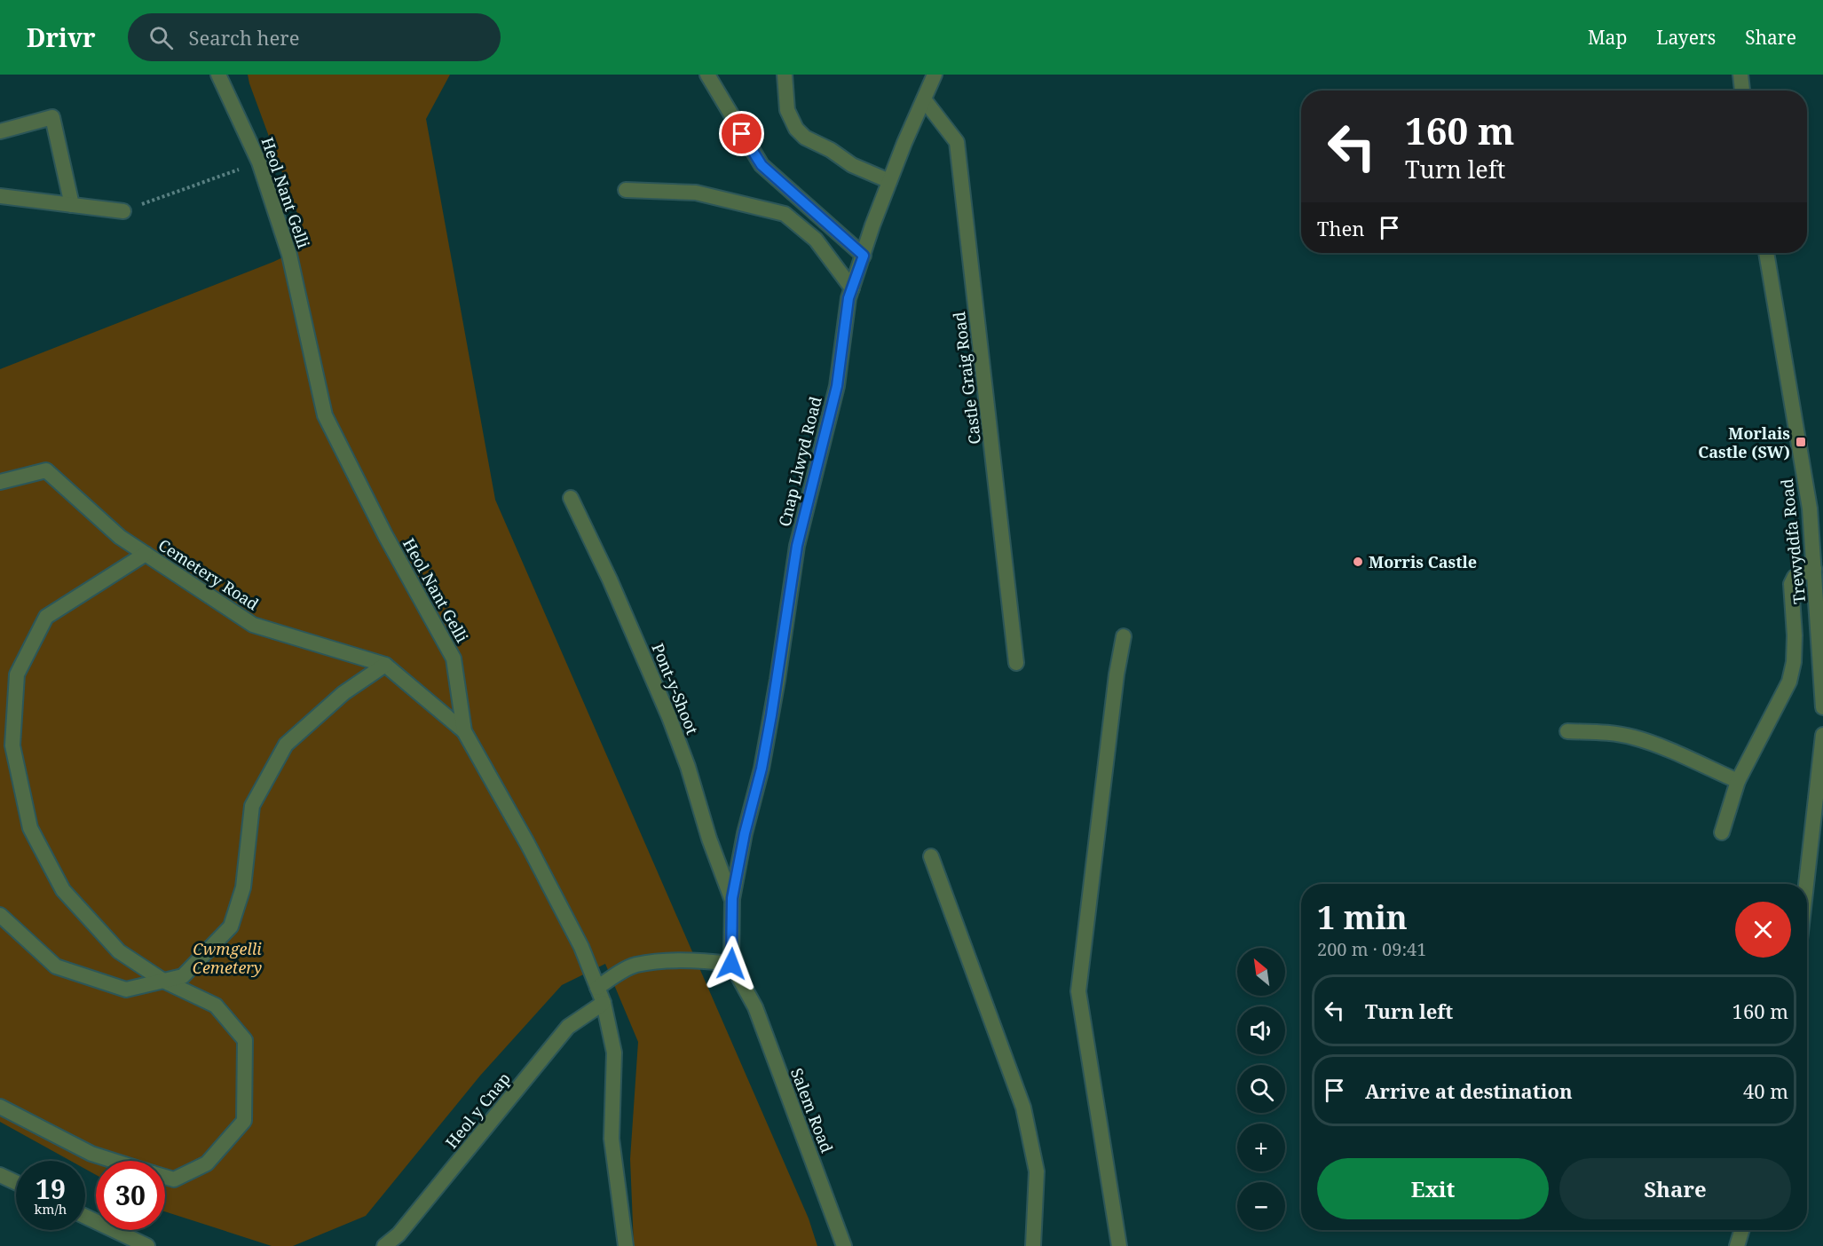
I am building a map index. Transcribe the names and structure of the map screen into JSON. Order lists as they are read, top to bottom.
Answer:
{
  "streets": {
    "street": [
      "Heol Nant Gelli",
      "Castle Graig Road",
      "Cnap Llwyd Road",
      "Trewyddfa Road",
      "Cemetery Road",
      "Pont-y-Shoot",
      "Heol y Cnap",
      "Salem Road"
    ]
  },
  "crossings": [
    ["Heol Nant Gelli", "Cemetery Road"],
    ["Heol Nant Gelli", "Heol y Cnap"],
    ["Castle Graig Road", "Cnap Llwyd Road"],
    ["Cnap Llwyd Road", "Pont-y-Shoot"],
    ["Cnap Llwyd Road", "Salem Road"]
  ],
  "parks": ["Cwmgelli Cemetery"],
  "places": {
    "transit": ["Morlais Castle (SW)"],
    "other": ["Morris Castle"]
  },
  "north": "top left",
  "page": {
    "header": "Drivr",
    "search": "Search here",
    "nav": ["Map", "Layers", "Share"],
    "turn": ["160 m", "Turn left"],
    "then": "Then",
    "heading": ["1 min", "200 m · 09:41"],
    "map_buttons": ["+", "−"],
    "list": [
      {
        "name": "Turn left",
        "value": "160 m"
      },
      {
        "name": "Arrive at destination",
        "value": "40 m"
      }
    ],
    "buttons": ["Exit", "Share"],
    "speed": "19 km/h",
    "limit": "30"
  }
}
